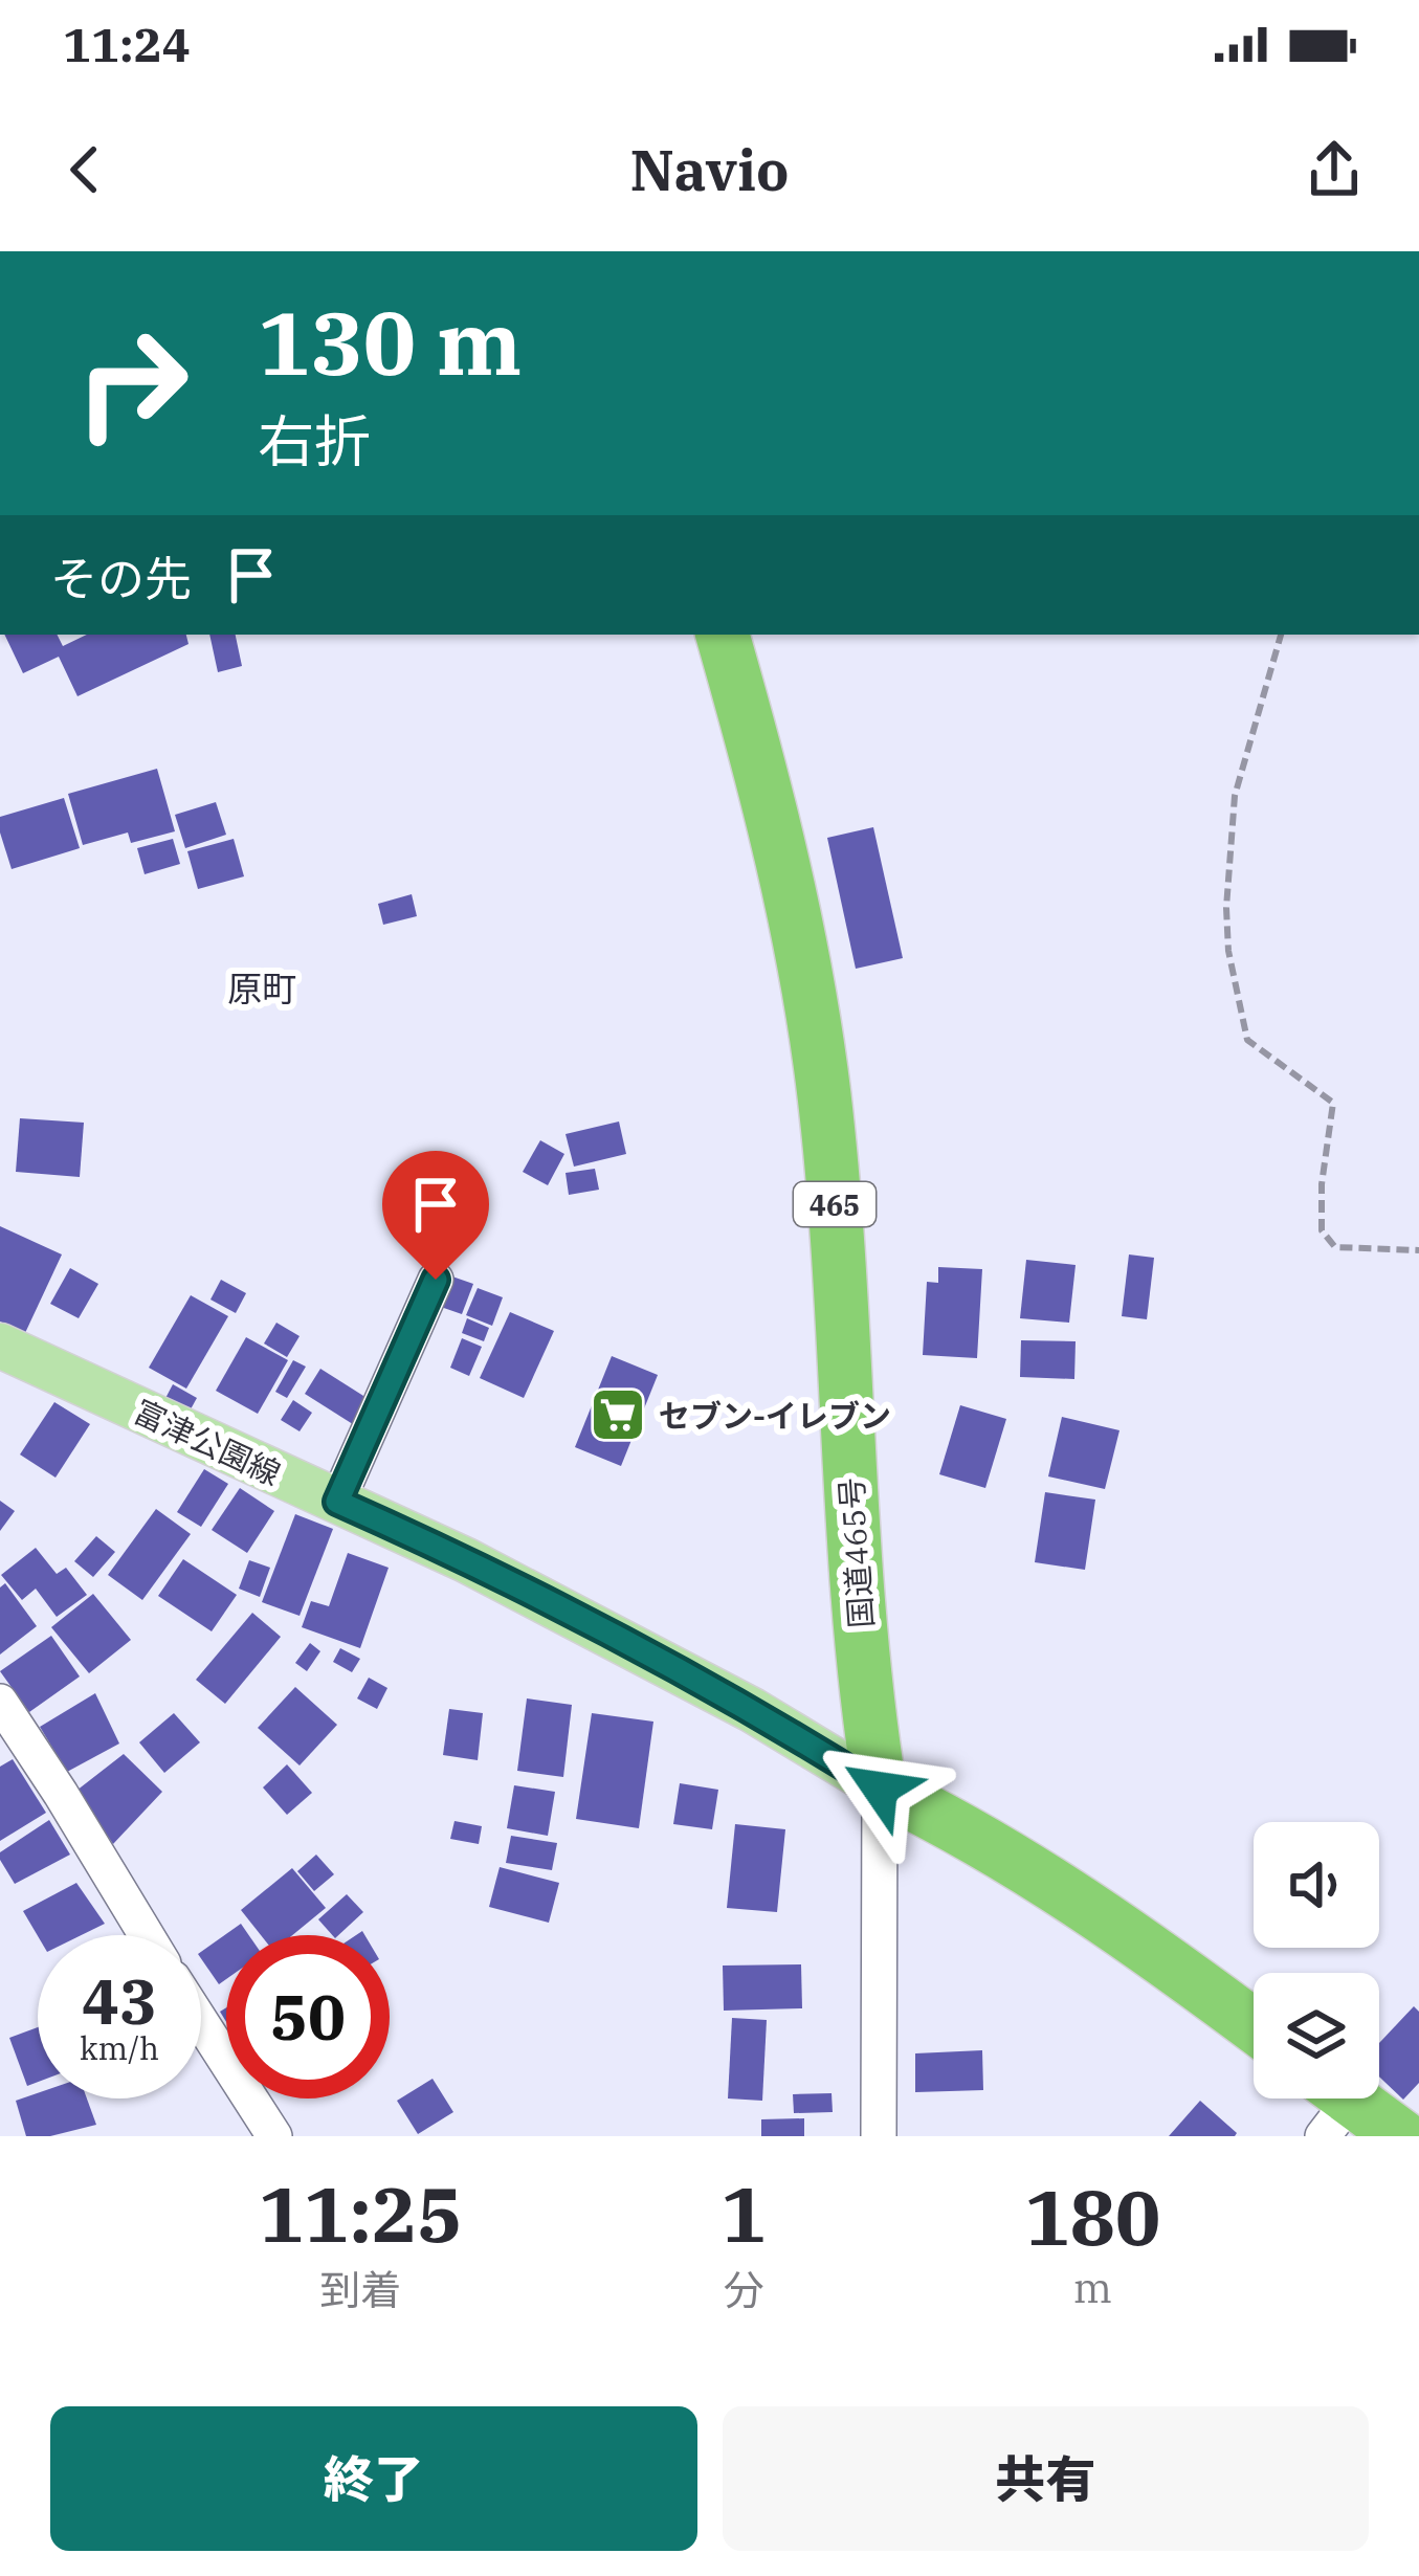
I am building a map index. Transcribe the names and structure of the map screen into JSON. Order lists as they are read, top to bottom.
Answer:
{
  "streets": {
    "highway": ["465", "国道465号"],
    "main road": ["富津公園線"]
  },
  "crossings": [
    ["富津公園線", "国道465号"]
  ],
  "districts": ["原町"],
  "places": {
    "supermarket": ["セブン-イレブン"]
  },
  "page": {
    "status": "11:24",
    "header": "Navio",
    "turn": ["130 m", "右折"],
    "then": "その先",
    "speed": "43 km/h",
    "limit": "50",
    "eta": [
      "11:25",
      "到着",
      "1",
      "分",
      "180",
      "m"
    ],
    "buttons": ["終了", "共有"]
  }
}
